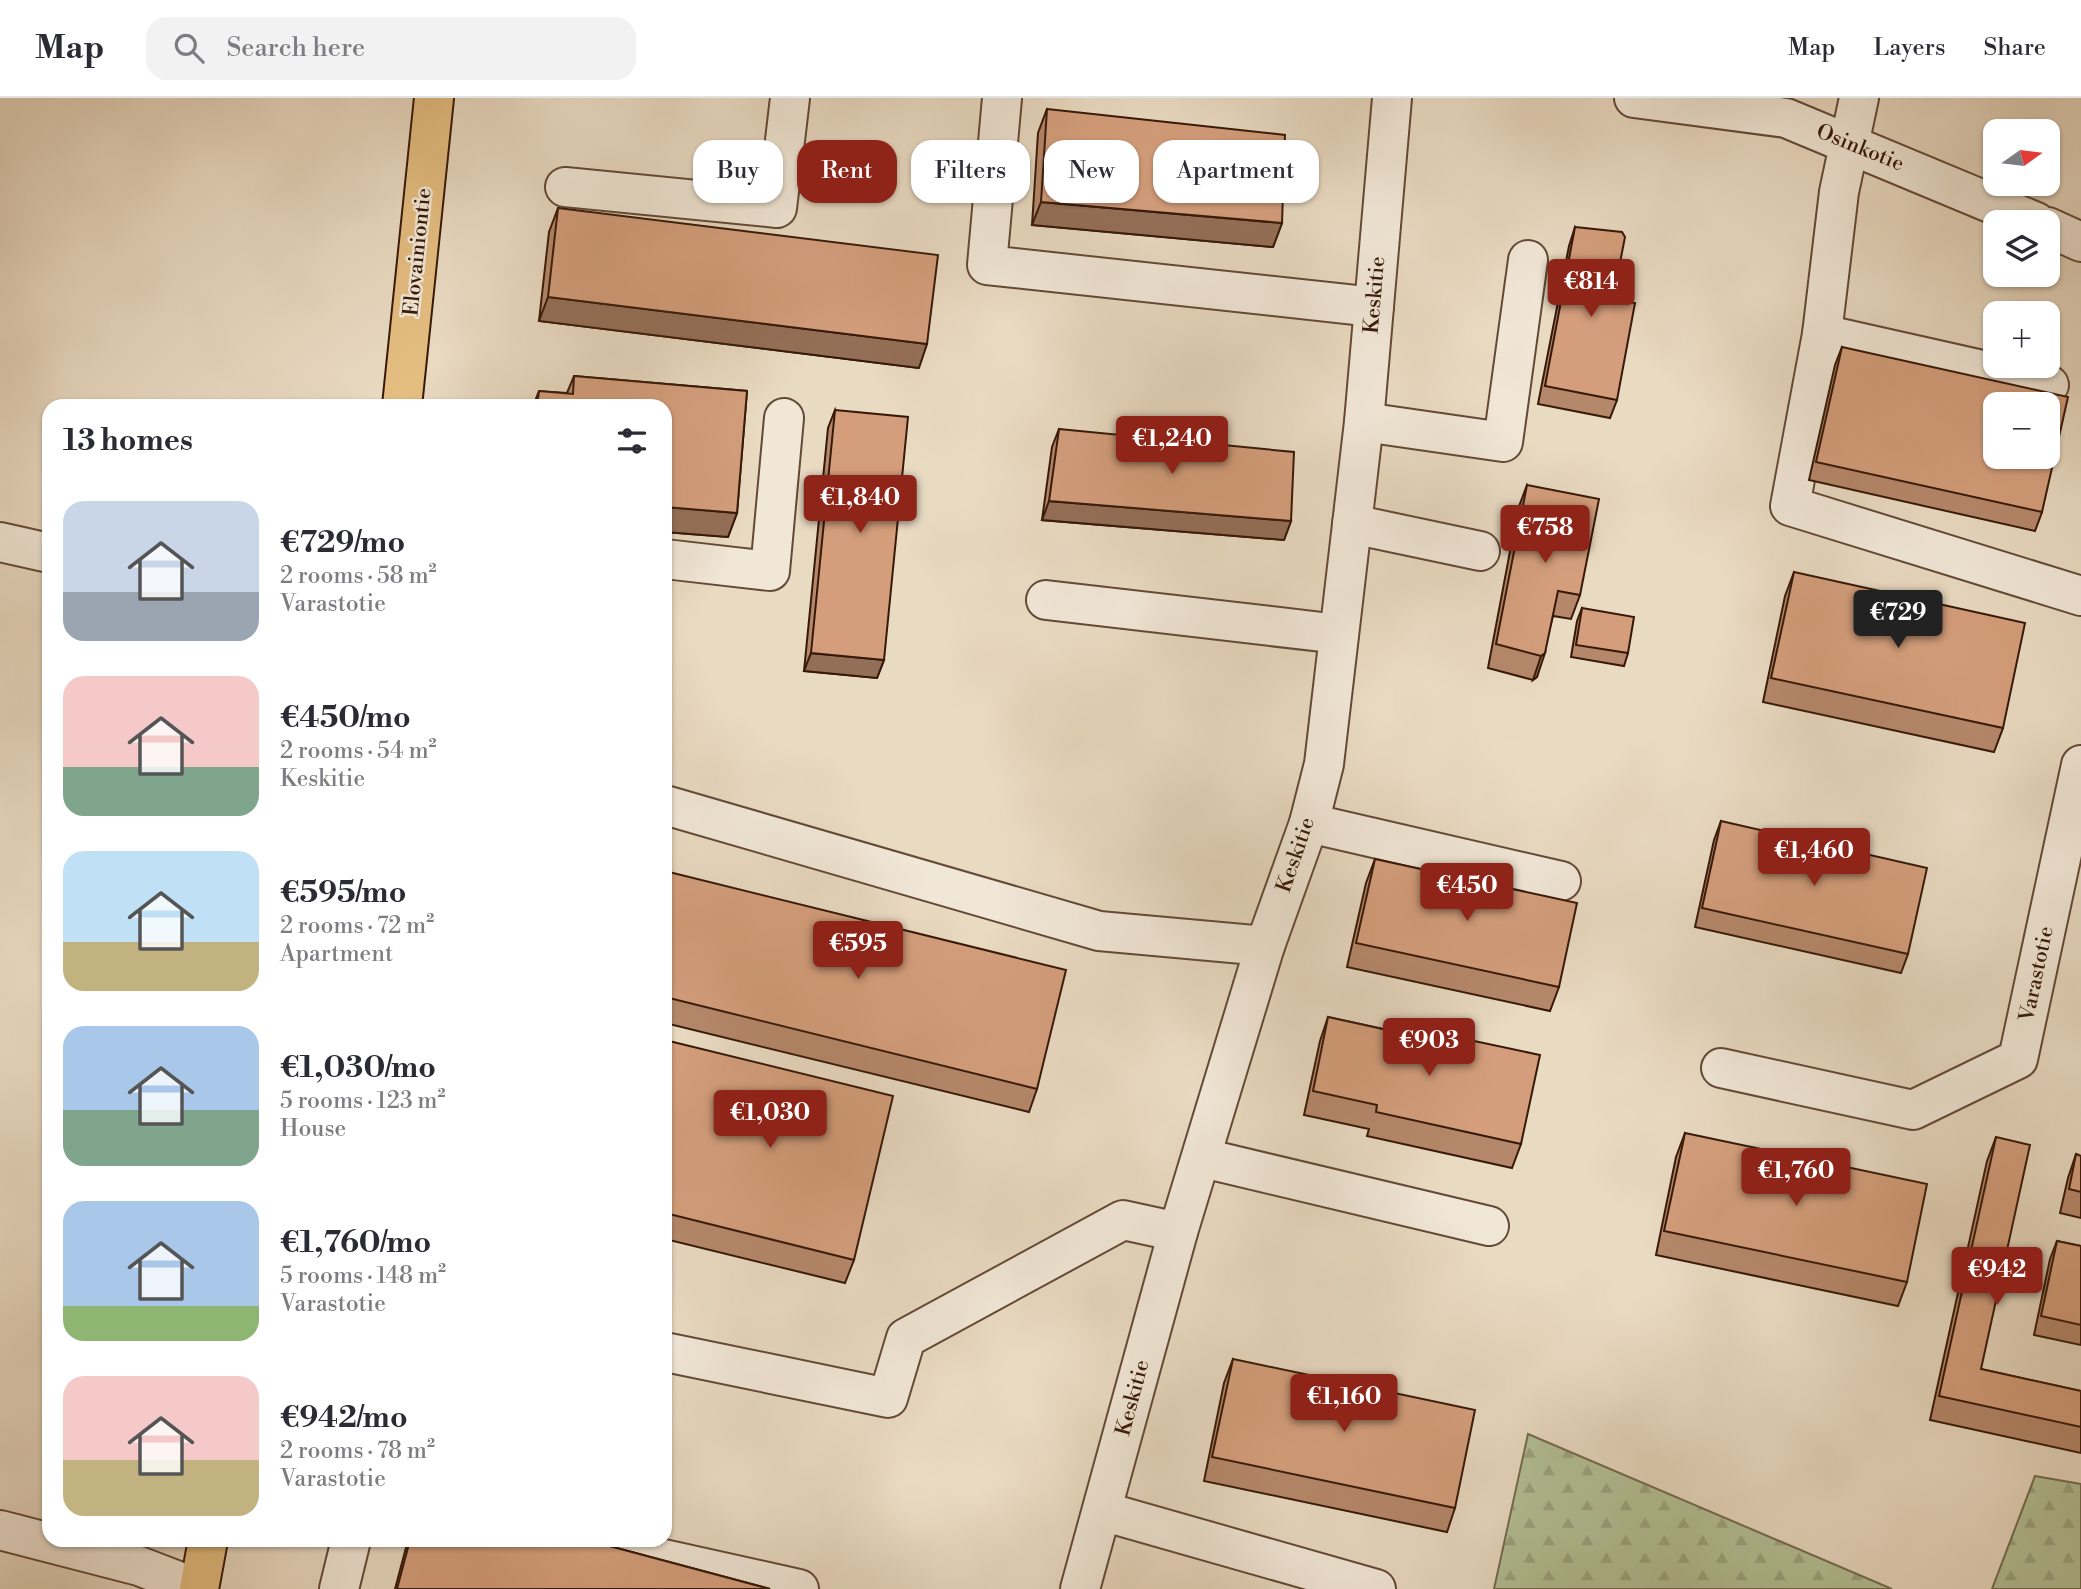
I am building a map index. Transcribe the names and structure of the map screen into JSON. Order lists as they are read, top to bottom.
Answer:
{
  "streets": {
    "main road": ["Elovainiontie"],
    "street": ["Osinkotie", "Keskitie", "Varastotie"]
  },
  "north": "right",
  "page": {
    "header": "Map",
    "search": "Search here",
    "nav": ["Map", "Layers", "Share"],
    "map_buttons": ["+", "−"],
    "chip": [
      "Buy",
      "Rent",
      "Filters",
      "New",
      "Apartment"
    ],
    "price": [
      "€814",
      "€1,240",
      "€1,840",
      "€758",
      "€729",
      "€1,460",
      "€450",
      "€595",
      "€903",
      "€1,030",
      "€1,760",
      "€942",
      "€1,160"
    ],
    "heading": "13 homes",
    "list": [
      {
        "name": "€729/mo",
        "note": "2 rooms · 58 m² · Varastotie"
      },
      {
        "name": "€450/mo",
        "note": "2 rooms · 54 m² · Keskitie"
      },
      {
        "name": "€595/mo",
        "note": "2 rooms · 72 m² · Apartment"
      },
      {
        "name": "€1,030/mo",
        "note": "5 rooms · 123 m² · House"
      },
      {
        "name": "€1,760/mo",
        "note": "5 rooms · 148 m² · Varastotie"
      },
      {
        "name": "€942/mo",
        "note": "2 rooms · 78 m² · Varastotie"
      }
    ]
  }
}
